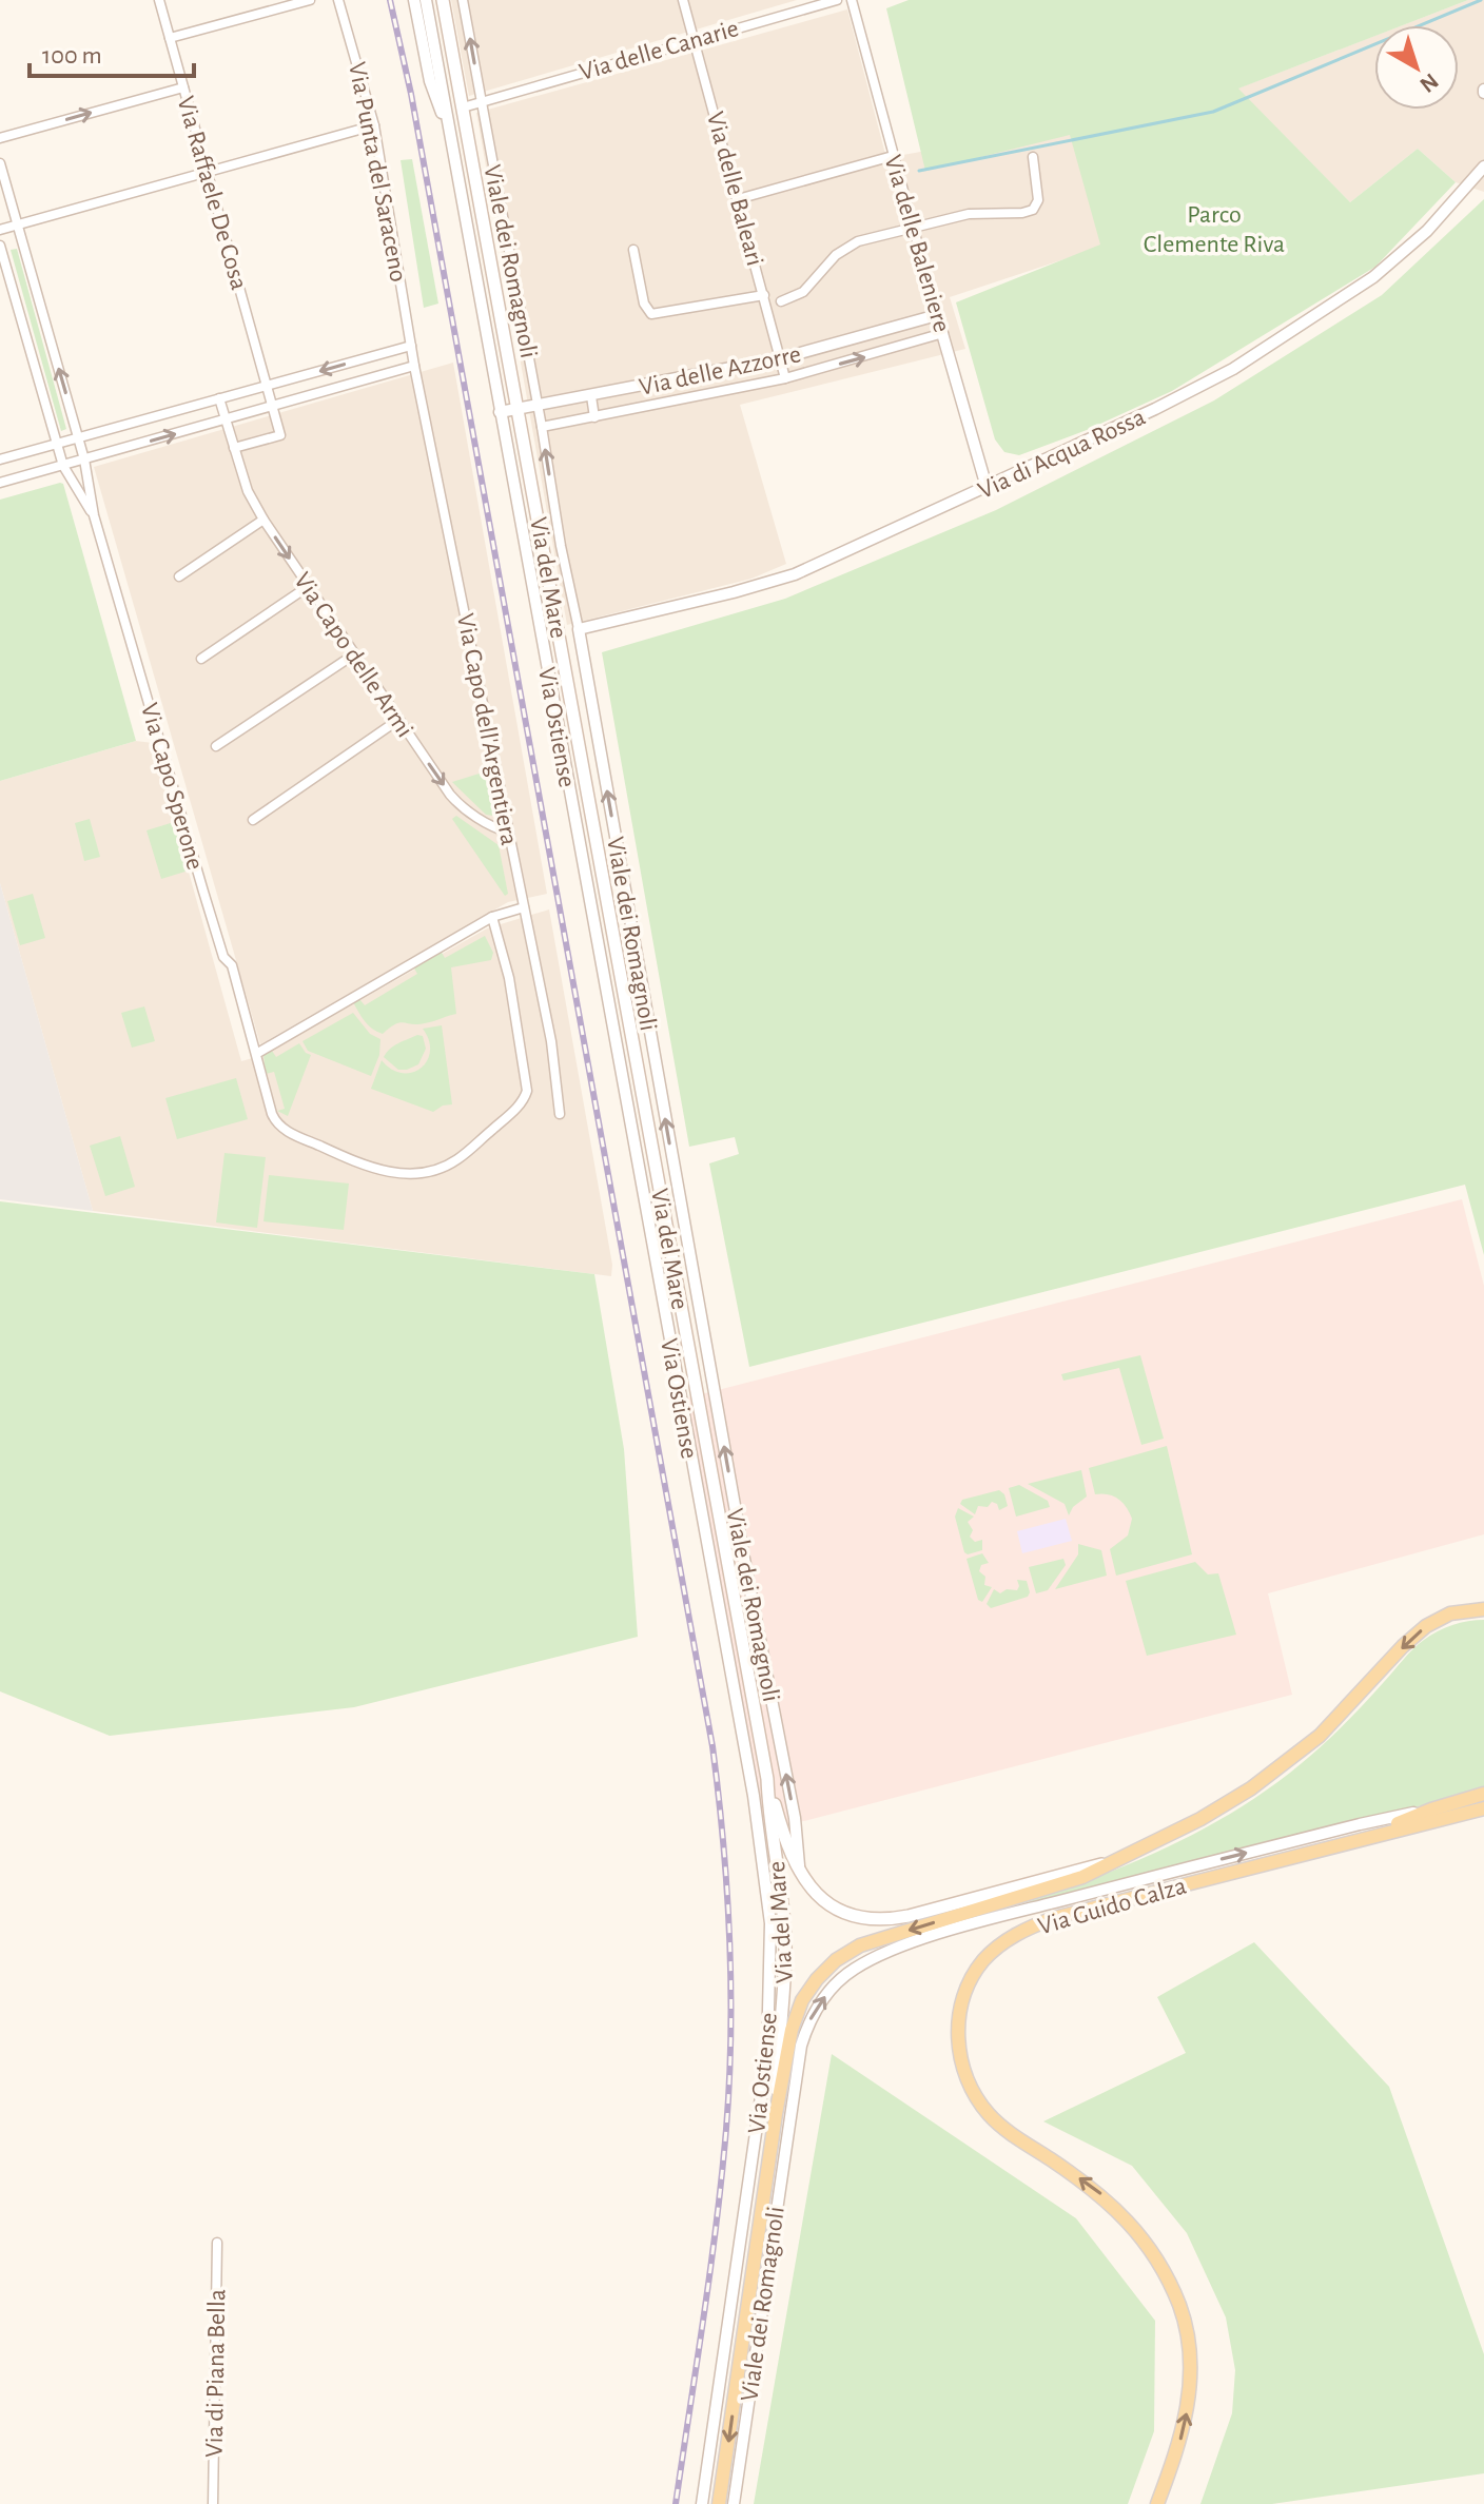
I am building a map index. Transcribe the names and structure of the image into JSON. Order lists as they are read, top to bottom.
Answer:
{
  "streets": {
    "main road": ["Viale dei Romagnoli", "Via del Mare", "Via Guido Calza"],
    "street": [
      "Via delle Canarie",
      "Via Punta del Saraceno",
      "Via delle Baleari",
      "Via Raffaele De Cosa",
      "Via delle Baleniere",
      "Via delle Azzorre",
      "Via di Acqua Rossa",
      "Via Capo delle Armi",
      "Via Ostiense",
      "Via Capo dell'Argentiera",
      "Via Capo Sperone",
      "Via di Piana Bella"
    ]
  },
  "crossings": [
    ["Via delle Canarie", "Via delle Baleari"],
    ["Via delle Canarie", "Viale dei Romagnoli"],
    ["Via Punta del Saraceno", "Via Capo dell'Argentiera"],
    ["Via delle Baleari", "Via delle Azzorre"],
    ["Via delle Baleniere", "Via delle Azzorre"],
    ["Via delle Baleniere", "Via di Acqua Rossa"],
    ["Viale dei Romagnoli", "Via delle Azzorre"],
    ["Viale dei Romagnoli", "Via di Acqua Rossa"],
    ["Via delle Azzorre", "Via del Mare"],
    ["Via delle Azzorre", "Via Ostiense"],
    ["Via Capo delle Armi", "Via Capo dell'Argentiera"]
  ],
  "one_way": ["Viale dei Romagnoli", "Via Capo delle Armi"],
  "parks": ["Parco Clemente Riva"],
  "scale_bar": "100 m",
  "north": "bottom right"
}
